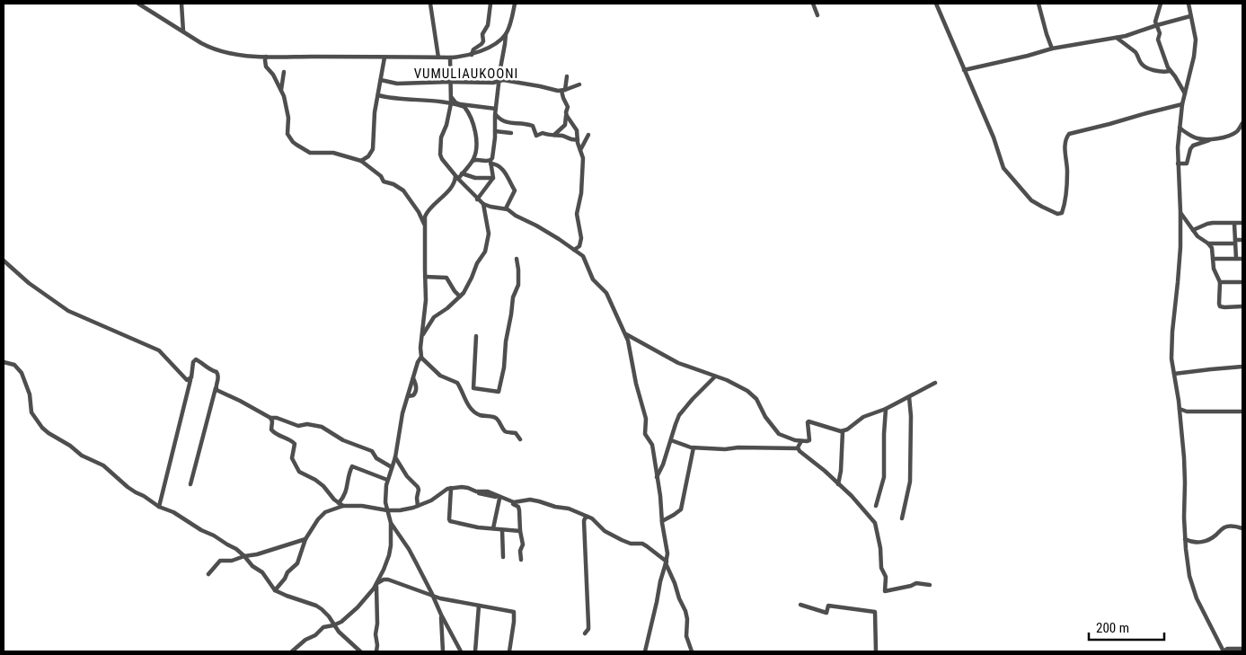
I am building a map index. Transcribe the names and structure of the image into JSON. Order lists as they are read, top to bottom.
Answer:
{
  "districts": ["VUMULIAUKOONI"],
  "scale_bar": "200 m"
}
